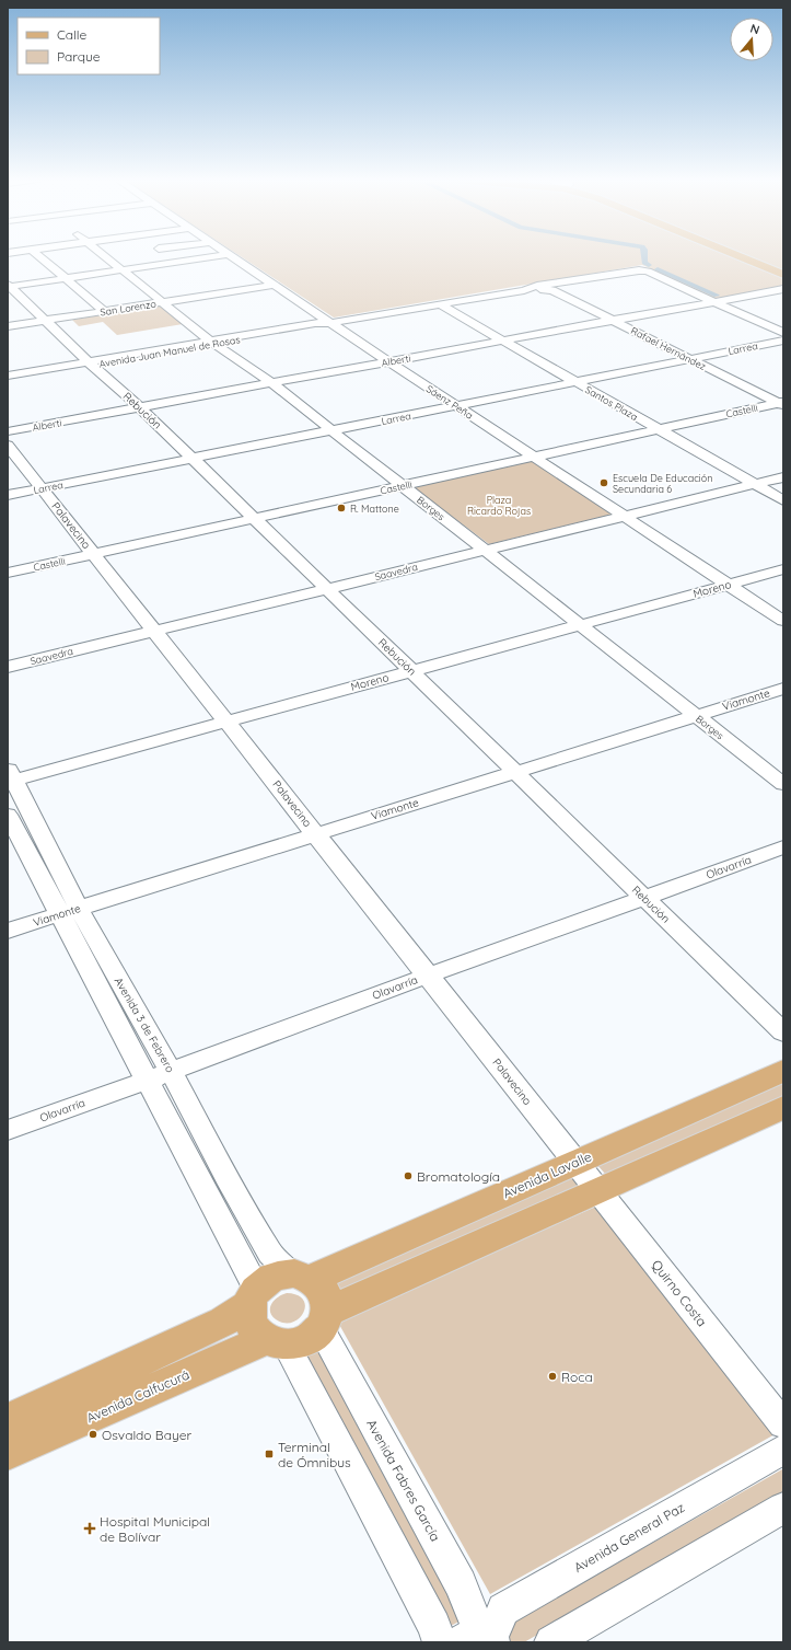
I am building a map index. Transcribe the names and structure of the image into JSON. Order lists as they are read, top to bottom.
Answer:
{
  "streets": {
    "main road": ["Avenida Lavalle", "Avenida Calfucurá"],
    "street": [
      "San Lorenzo",
      "Rafael Hernández",
      "Larrea",
      "Avenida Juan Manuel de Rosas",
      "Alberti",
      "Sáenz Peña",
      "Santos Plaza",
      "Rebución",
      "Castelli",
      "Borges",
      "Palavecino",
      "Saavedra",
      "Moreno",
      "Viamonte",
      "Olavarría",
      "Avenida 3 de Febrero",
      "Quirno Costa",
      "Avenida Fabres García",
      "Avenida General Paz"
    ]
  },
  "crossings": [
    ["San Lorenzo", "Sáenz Peña"],
    ["San Lorenzo", "Rebución"],
    ["San Lorenzo", "Borges"],
    ["Rafael Hernández", "Larrea"],
    ["Rafael Hernández", "Alberti"],
    ["Rafael Hernández", "Castelli"],
    ["Larrea", "Sáenz Peña"],
    ["Larrea", "Santos Plaza"],
    ["Larrea", "Rebución"],
    ["Larrea", "Borges"],
    ["Larrea", "Palavecino"],
    ["Avenida Juan Manuel de Rosas", "Alberti"],
    ["Avenida Juan Manuel de Rosas", "Sáenz Peña"],
    ["Avenida Juan Manuel de Rosas", "Santos Plaza"],
    ["Avenida Juan Manuel de Rosas", "Rebución"],
    ["Avenida Juan Manuel de Rosas", "Borges"],
    ["Alberti", "Sáenz Peña"],
    ["Alberti", "Santos Plaza"],
    ["Alberti", "Rebución"],
    ["Alberti", "Borges"],
    ["Sáenz Peña", "Castelli"],
    ["Sáenz Peña", "Saavedra"],
    ["Sáenz Peña", "Moreno"],
    ["Santos Plaza", "Castelli"],
    ["Santos Plaza", "Saavedra"],
    ["Rebución", "Castelli"],
    ["Rebución", "Saavedra"],
    ["Rebución", "Moreno"],
    ["Rebución", "Viamonte"],
    ["Rebución", "Olavarría"],
    ["Castelli", "Borges"],
    ["Castelli", "Palavecino"],
    ["Borges", "Saavedra"],
    ["Borges", "Moreno"],
    ["Borges", "Viamonte"],
    ["Palavecino", "Saavedra"],
    ["Palavecino", "Moreno"],
    ["Palavecino", "Viamonte"],
    ["Palavecino", "Olavarría"],
    ["Palavecino", "Avenida Lavalle"],
    ["Palavecino", "Quirno Costa"],
    ["Moreno", "Avenida 3 de Febrero"],
    ["Viamonte", "Avenida 3 de Febrero"],
    ["Olavarría", "Avenida 3 de Febrero"],
    ["Avenida 3 de Febrero", "Avenida Lavalle"],
    ["Avenida 3 de Febrero", "Avenida Calfucurá"],
    ["Avenida 3 de Febrero", "Avenida Fabres García"],
    ["Avenida Lavalle", "Quirno Costa"],
    ["Avenida Lavalle", "Avenida Calfucurá"],
    ["Avenida Lavalle", "Avenida Fabres García"],
    ["Avenida Calfucurá", "Avenida Fabres García"],
    ["Avenida Fabres García", "Avenida General Paz"]
  ],
  "parks": ["Plaza Ricardo Rojas"],
  "places": {
    "other": [
      "Escuela De Educación Secundaria 6",
      "R. Mattone",
      "Bromatología",
      "Roca",
      "Osvaldo Bayer"
    ],
    "transit": ["Terminal de Ómnibus"],
    "health": ["Hospital Municipal de Bolívar"]
  },
  "legend": ["Calle", "Parque"],
  "north": "top"
}
